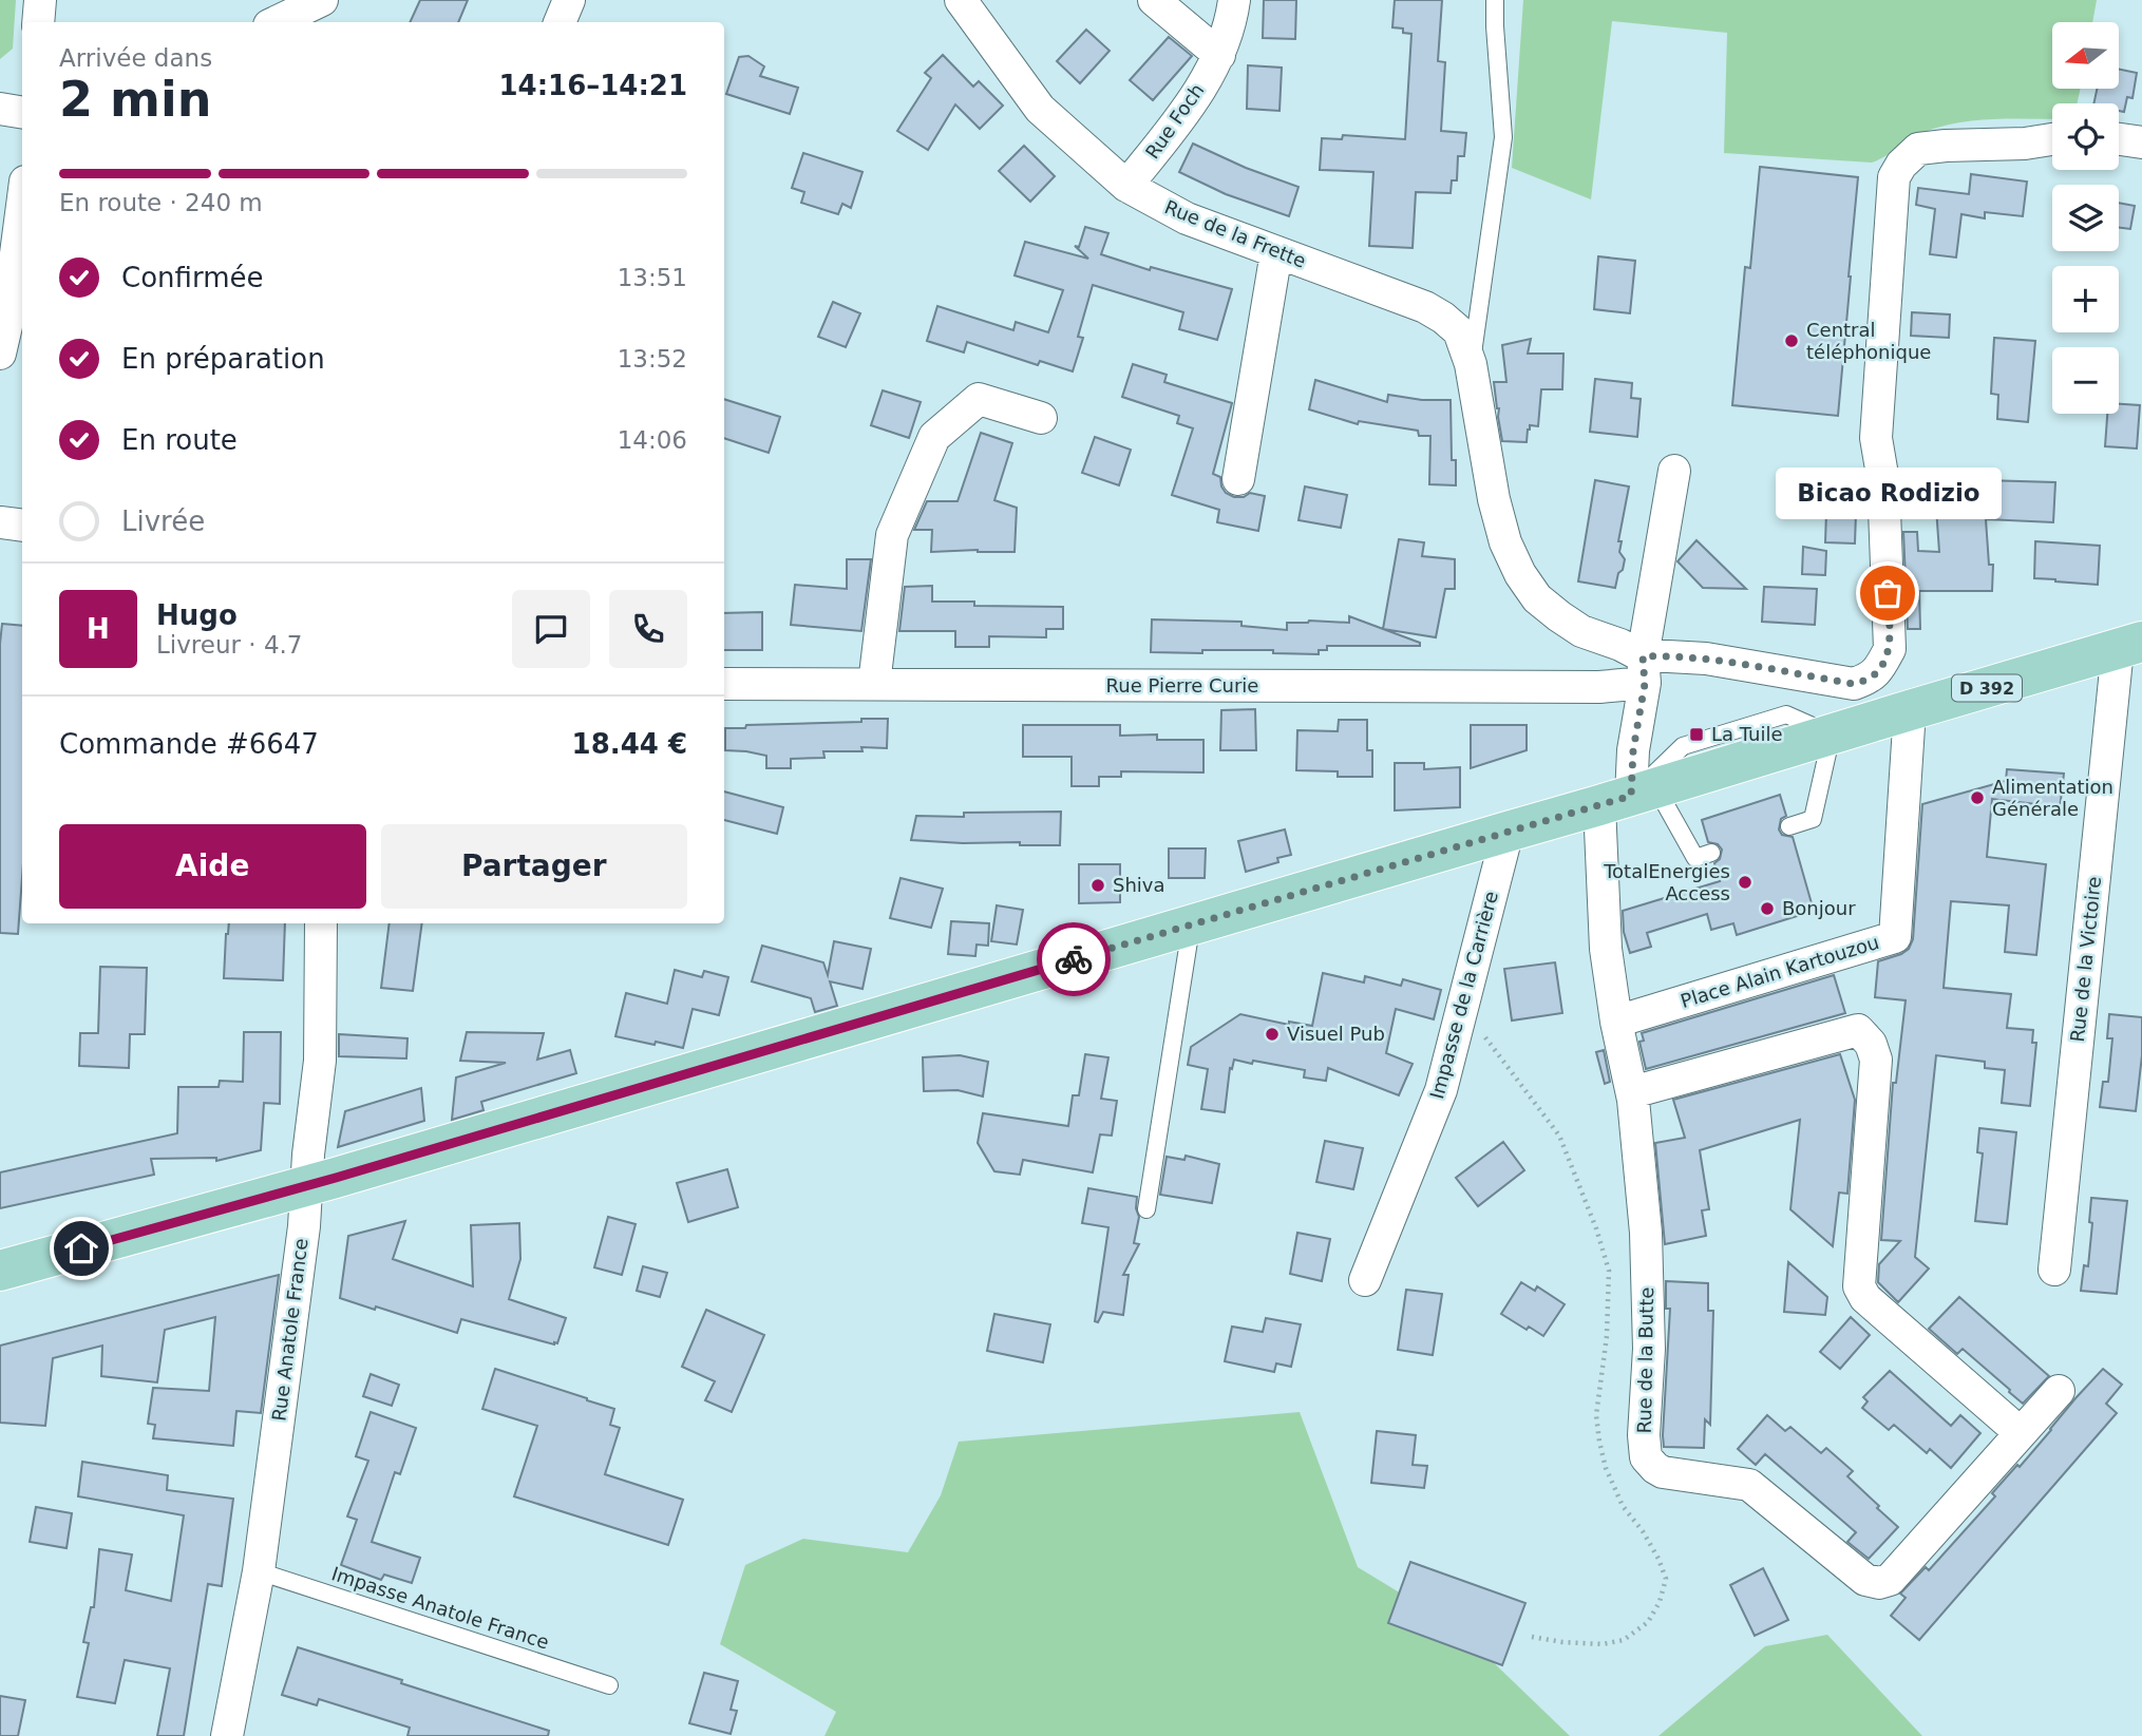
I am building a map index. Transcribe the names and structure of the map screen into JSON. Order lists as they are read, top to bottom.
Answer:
{
  "streets": {
    "main road": ["D 392"],
    "street": [
      "Rue Foch",
      "Rue de la Frette",
      "Rue Pierre Curie",
      "Rue de la Victoire",
      "Place Alain Kartouzou",
      "Impasse de la Carrière",
      "Rue Anatole France",
      "Rue de la Butte"
    ],
    "lane": ["Impasse Anatole France"]
  },
  "crossings": [
    ["Rue Foch", "Rue de la Frette"],
    ["Rue de la Frette", "Rue Pierre Curie"],
    ["Rue de la Frette", "Rue de la Butte"],
    ["Rue Pierre Curie", "Rue de la Butte"],
    ["D 392", "Rue de la Victoire"],
    ["D 392", "Place Alain Kartouzou"],
    ["D 392", "Impasse de la Carrière"],
    ["D 392", "Rue Anatole France"],
    ["D 392", "Rue de la Butte"],
    ["Place Alain Kartouzou", "Rue de la Butte"],
    ["Rue Anatole France", "Impasse Anatole France"]
  ],
  "places": {
    "other": [
      "Central téléphonique",
      "Bicao Rodizio",
      "Alimentation Générale",
      "TotalEnergies Access",
      "Shiva",
      "Bonjour",
      "Visuel Pub"
    ],
    "transit": ["La Tuile"]
  },
  "north": "left",
  "page": {
    "map_buttons": ["+", "−"],
    "heading": ["2 min", "Arrivée dans", "14:16–14:21"],
    "panel": [
      "Hugo",
      "Livreur · 4.7",
      "Commande #6647",
      "18.44 €"
    ],
    "bar": "En route · 240 m",
    "list": [
      ["Confirmée", "13:51"],
      ["En préparation", "13:52"],
      ["En route", "14:06"],
      "Livrée"
    ],
    "bubble": "Bicao Rodizio",
    "round": "H",
    "buttons": ["Aide", "Partager"]
  }
}
